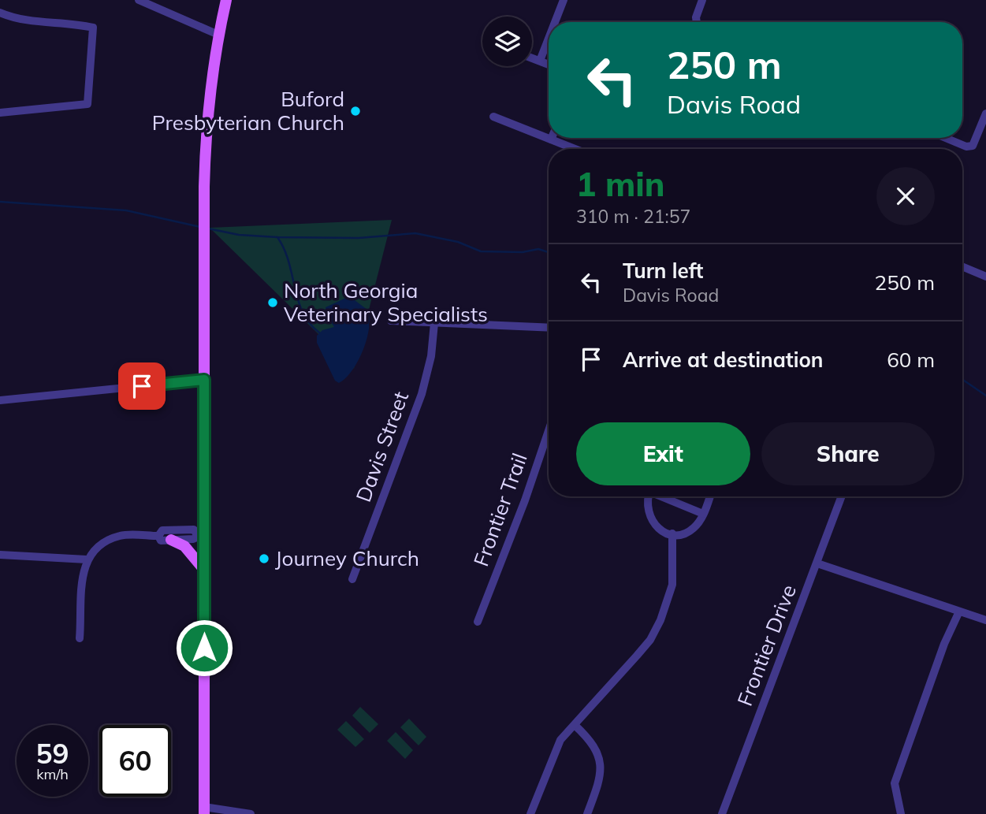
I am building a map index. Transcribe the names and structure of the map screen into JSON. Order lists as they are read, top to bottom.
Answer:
{
  "streets": {
    "street": ["Davis Street", "Frontier Trail", "Frontier Drive"]
  },
  "places": ["Buford Presbyterian Church", "North Georgia Veterinary Specialists", "Journey Church"],
  "page": {
    "turn": ["250 m", "Davis Road"],
    "heading": ["1 min", "310 m · 21:57"],
    "list": [
      {
        "name": "Turn left",
        "note": "Davis Road",
        "value": "250 m"
      },
      {
        "name": "Arrive at destination",
        "value": "60 m"
      }
    ],
    "buttons": ["Exit", "Share"],
    "speed": "59 km/h",
    "limit": "60"
  }
}
